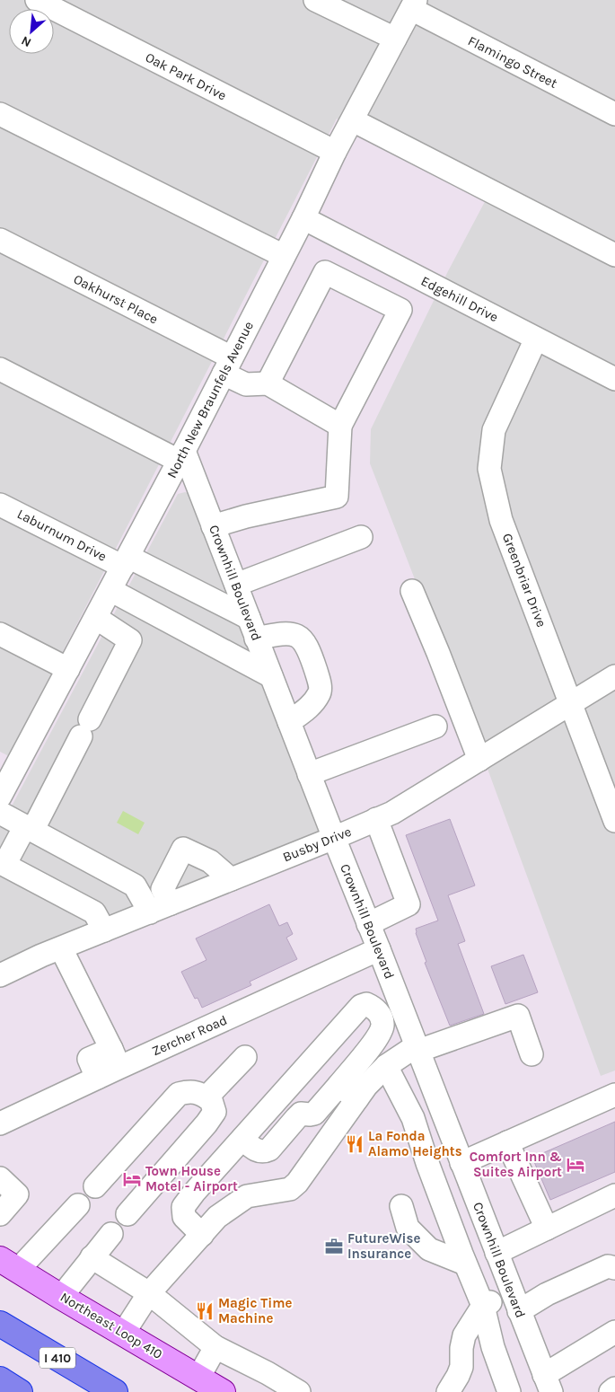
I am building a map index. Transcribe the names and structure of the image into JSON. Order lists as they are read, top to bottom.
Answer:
{
  "streets": {
    "highway": ["I 410"],
    "main road": ["Northeast Loop 410"],
    "street": [
      "Flamingo Street",
      "Oak Park Drive",
      "Oakhurst Place",
      "Edgehill Drive",
      "North New Braunfels Avenue",
      "Laburnum Drive",
      "Greenbriar Drive",
      "Crownhill Boulevard",
      "Busby Drive",
      "Zercher Road"
    ]
  },
  "crossings": [
    ["Flamingo Street", "North New Braunfels Avenue"],
    ["Oak Park Drive", "North New Braunfels Avenue"],
    ["Oakhurst Place", "North New Braunfels Avenue"],
    ["Edgehill Drive", "North New Braunfels Avenue"],
    ["Edgehill Drive", "Greenbriar Drive"],
    ["North New Braunfels Avenue", "Laburnum Drive"],
    ["North New Braunfels Avenue", "Crownhill Boulevard"],
    ["Laburnum Drive", "Crownhill Boulevard"],
    ["Greenbriar Drive", "Busby Drive"],
    ["Crownhill Boulevard", "Busby Drive"],
    ["Crownhill Boulevard", "Zercher Road"]
  ],
  "places": {
    "restaurant": ["La Fonda Alamo Heights", "Magic Time Machine"],
    "hotel": ["Comfort Inn & Suites Airport", "Town House Motel - Airport"],
    "office": ["FutureWise Insurance"]
  },
  "north": "bottom left"
}
